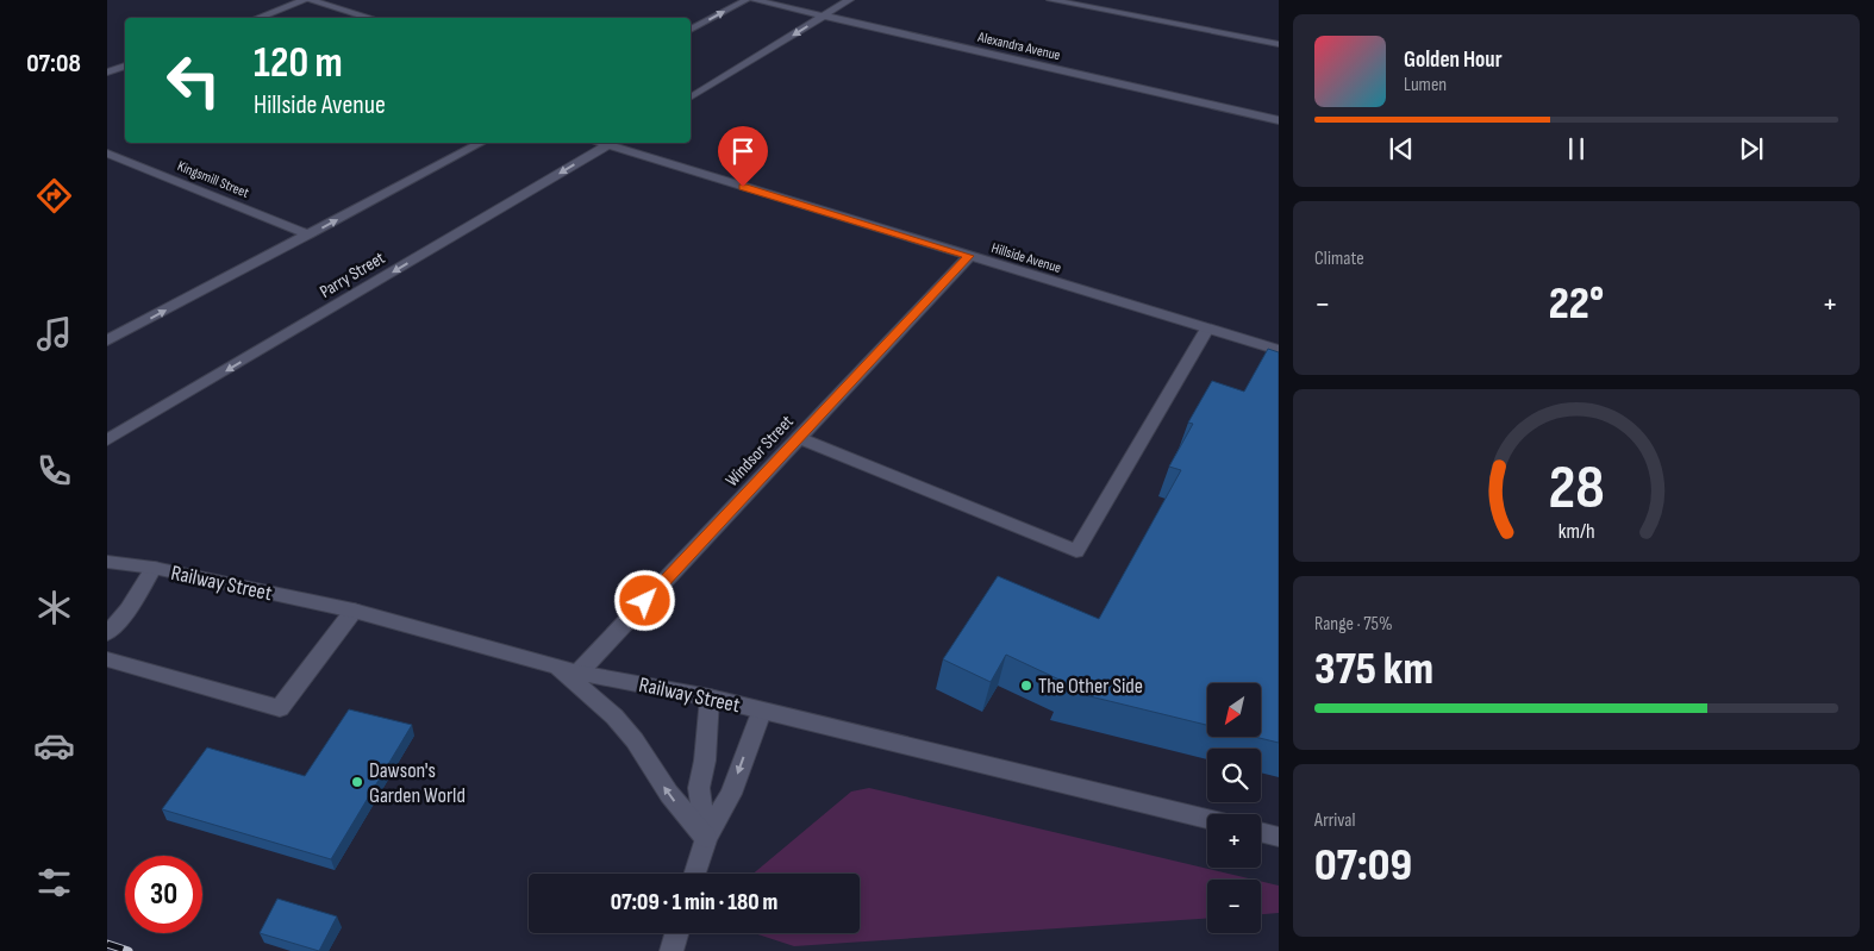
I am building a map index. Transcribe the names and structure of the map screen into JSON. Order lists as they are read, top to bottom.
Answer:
{
  "streets": {
    "street": [
      "Alexandra Avenue",
      "Kingsmill Street",
      "Hillside Avenue",
      "Parry Street",
      "Windsor Street",
      "Railway Street"
    ]
  },
  "crossings": [
    ["Hillside Avenue", "Windsor Street"],
    ["Windsor Street", "Railway Street"]
  ],
  "places": ["The Other Side", "Dawson's Garden World"],
  "north": "bottom left",
  "page": {
    "tabs": "07:08",
    "turn": ["120 m", "Hillside Avenue"],
    "song": ["Golden Hour", "Lumen"],
    "tile": [
      "Climate",
      ["Range · 75%", "375 km"],
      ["Arrival", "07:09"]
    ],
    "heat": ["−", "22°", "+"],
    "map_buttons": ["+", "−"],
    "limit": "30",
    "trip": "07:09 · 1 min · 180 m",
    "gauge": ["28", "km/h"]
  }
}
